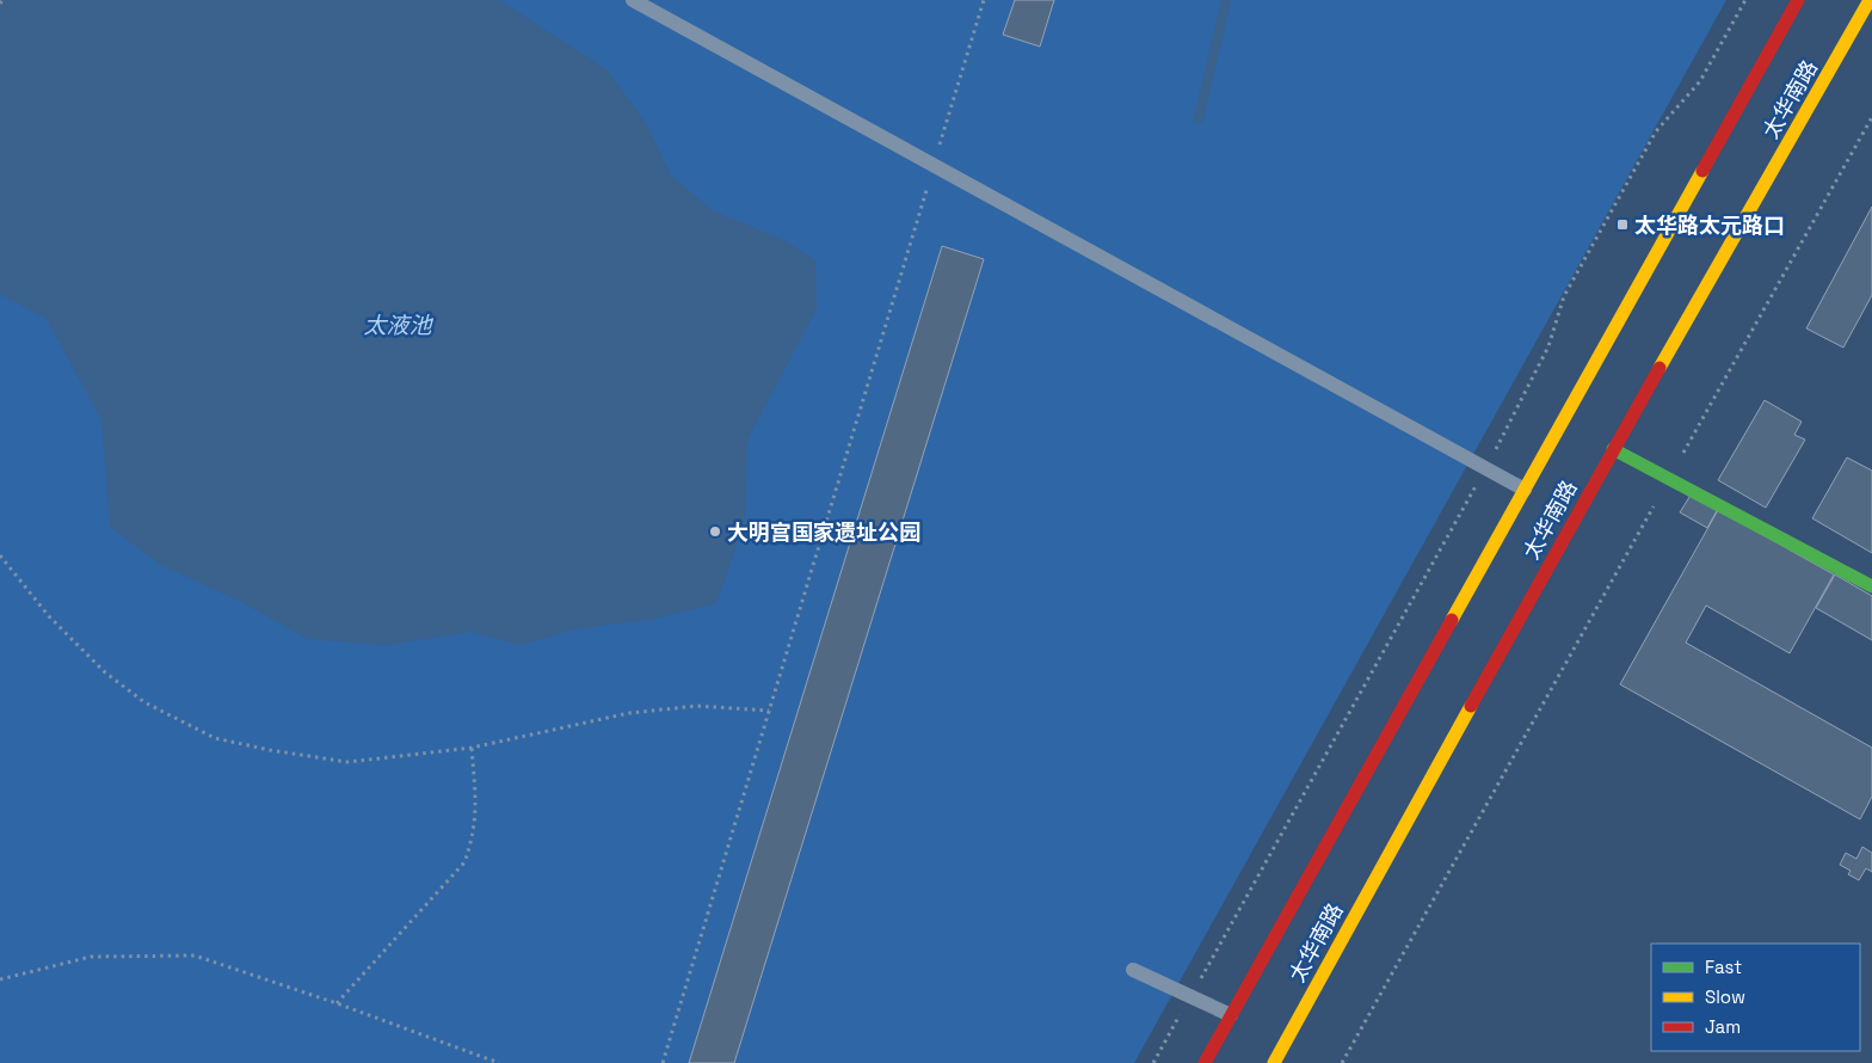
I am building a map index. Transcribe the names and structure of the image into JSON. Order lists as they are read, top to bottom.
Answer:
{
  "streets": {
    "main road": ["太华南路"]
  },
  "water": ["太液池"],
  "places": {
    "transit": ["太华路太元路口"],
    "other": ["大明宫国家遗址公园"]
  },
  "legend": ["Fast", "Slow", "Jam"]
}
